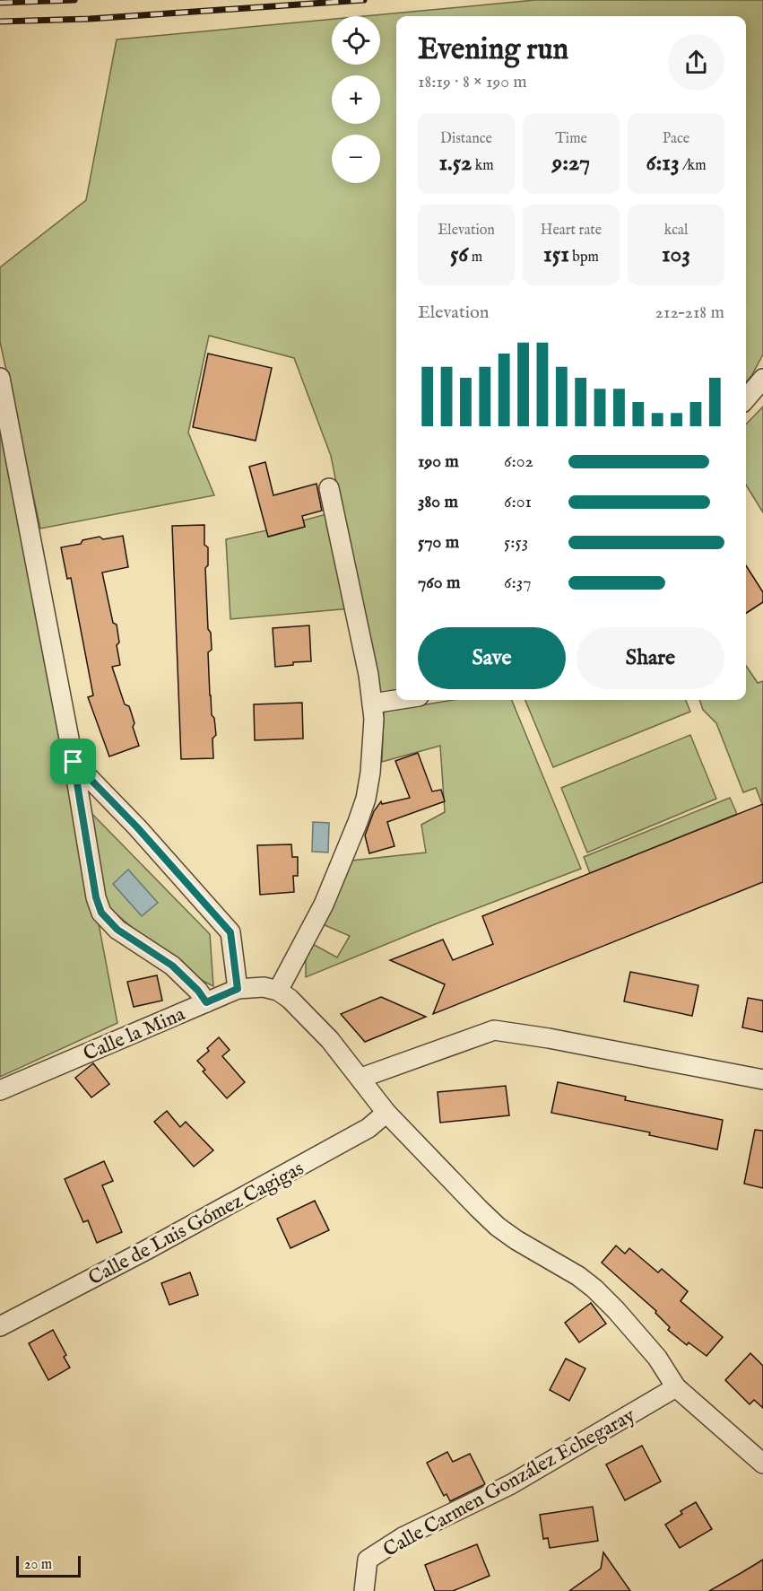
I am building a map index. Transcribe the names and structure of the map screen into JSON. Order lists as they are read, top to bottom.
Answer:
{
  "streets": {
    "street": ["Calle la Mina", "Calle de Luis Gómez Cagigas", "Calle Carmen González Echegaray"]
  },
  "scale_bar": "20 m",
  "page": {
    "map_buttons": ["+", "−"],
    "heading": ["Evening run", "18:19 · 8 × 190 m"],
    "stats": [
      ["Distance", "1.52 km"],
      ["Time", "9:27"],
      ["Pace", "6:13 /km"],
      ["Elevation", "56 m"],
      ["Heart rate", "151 bpm"],
      ["kcal", "103"]
    ],
    "chart": ["Elevation", "212–218 m"],
    "list": [
      {
        "name": "190 m",
        "note": "6:02"
      },
      {
        "name": "380 m",
        "note": "6:01"
      },
      {
        "name": "570 m",
        "note": "5:53"
      },
      {
        "name": "760 m",
        "note": "6:37"
      }
    ],
    "buttons": ["Save", "Share"],
    "scale": "20 m"
  }
}
